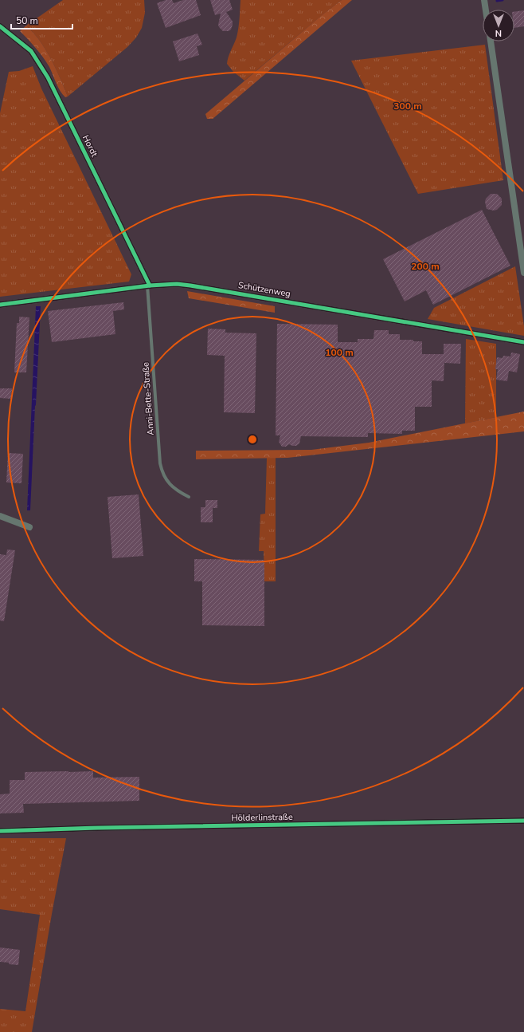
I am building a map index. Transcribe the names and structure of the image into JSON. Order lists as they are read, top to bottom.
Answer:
{
  "streets": {
    "street": ["Hordt", "Schützenweg", "Hölderlinstraße"],
    "lane": ["Anni-Bette-Straße"]
  },
  "crossings": [
    ["Hordt", "Schützenweg"],
    ["Hordt", "Anni-Bette-Straße"],
    ["Schützenweg", "Anni-Bette-Straße"]
  ],
  "scale_bar": "50 m",
  "north": "bottom",
  "rings": ["300 m", "200 m", "100 m"]
}
